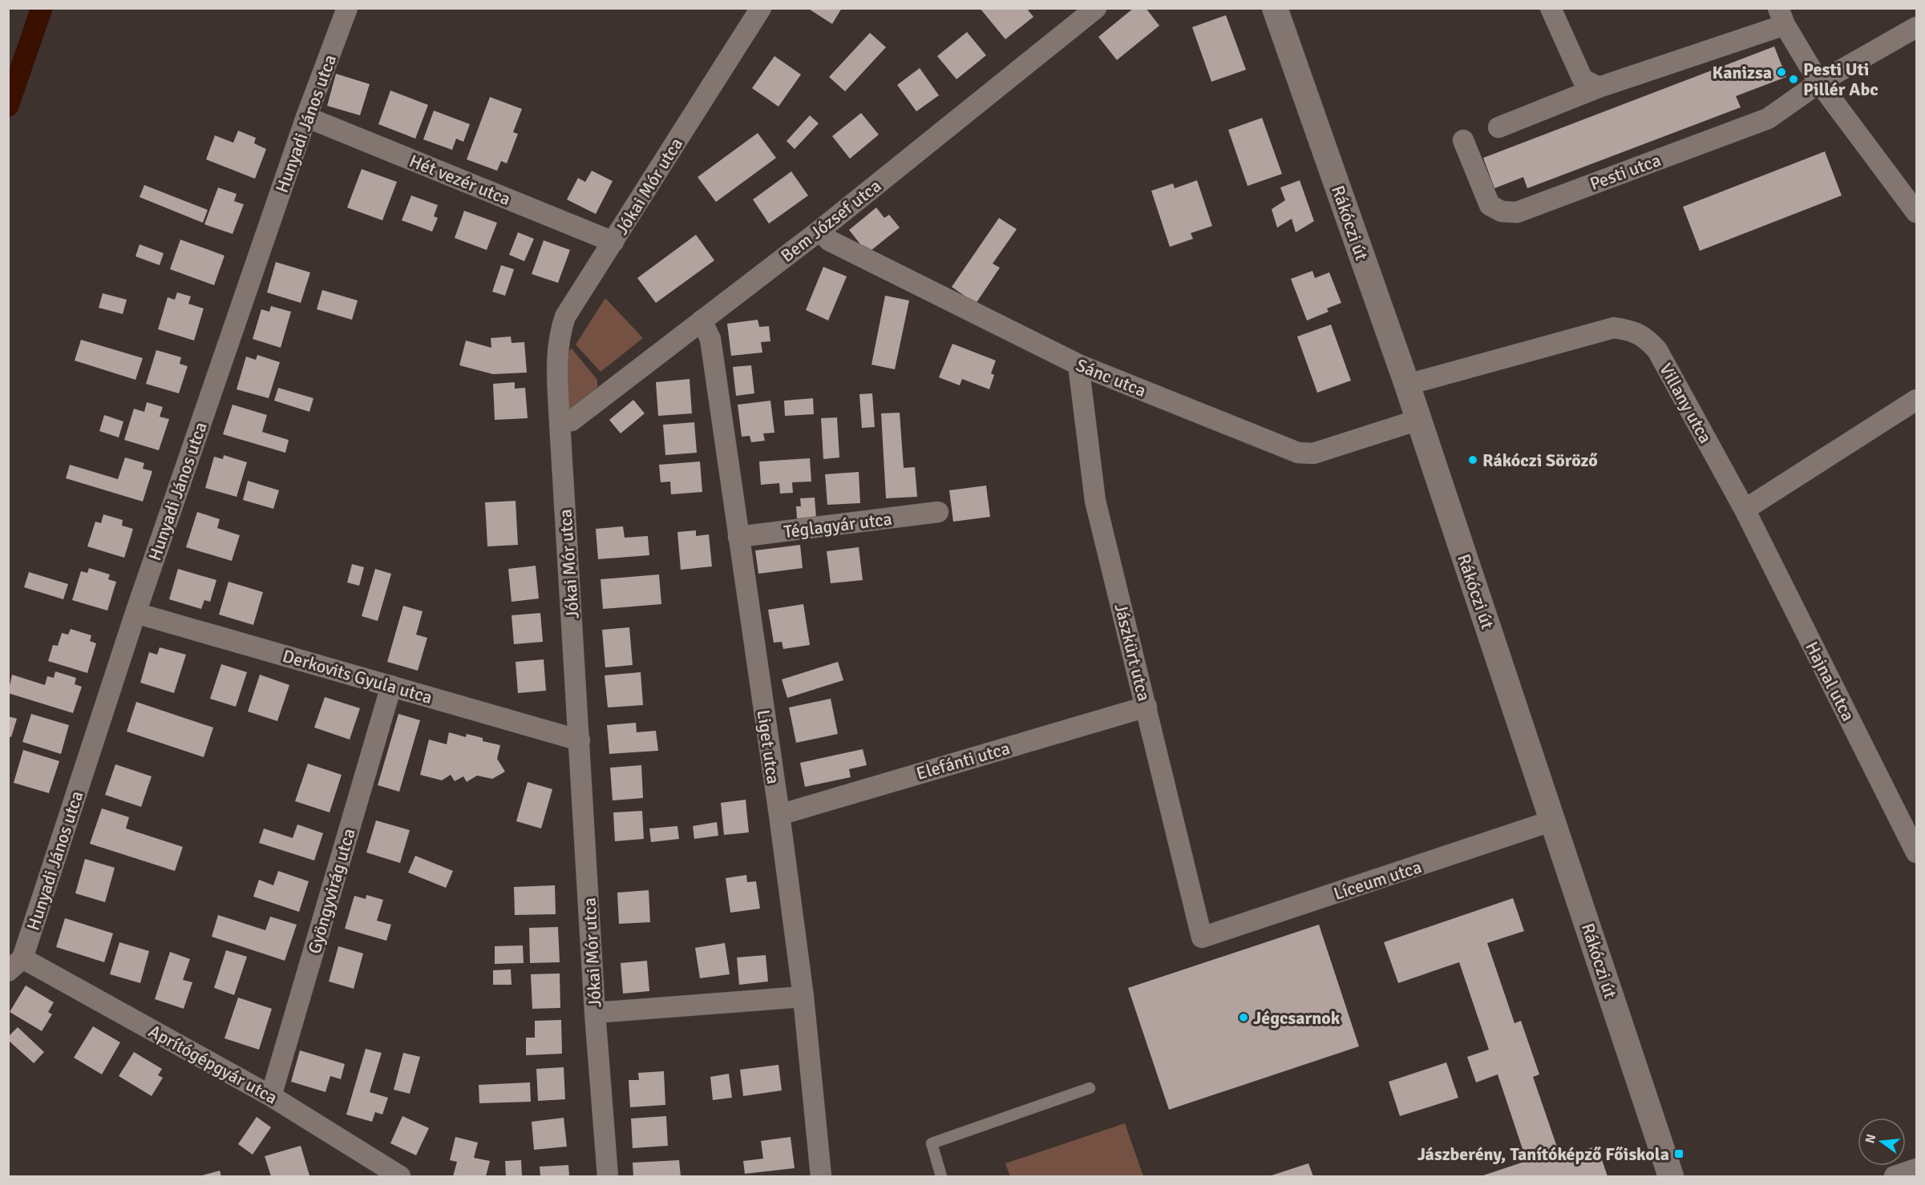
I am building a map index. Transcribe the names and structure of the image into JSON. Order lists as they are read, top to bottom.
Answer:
{
  "streets": {
    "street": [
      "Hunyadi János utca",
      "Pesti utca",
      "Hét vezér utca",
      "Jókai Mór utca",
      "Bem József utca",
      "Rákóczi út",
      "Sánc utca",
      "Villany utca",
      "Téglagyár utca",
      "Jászkürt utca",
      "Derkovits Gyula utca",
      "Hajnal utca",
      "Liget utca",
      "Elefánti utca",
      "Líceum utca",
      "Gyöngyvirág utca",
      "Aprítógépgyár utca"
    ]
  },
  "crossings": [
    ["Hunyadi János utca", "Hét vezér utca"],
    ["Hunyadi János utca", "Derkovits Gyula utca"],
    ["Hunyadi János utca", "Aprítógépgyár utca"],
    ["Hét vezér utca", "Jókai Mór utca"],
    ["Jókai Mór utca", "Bem József utca"],
    ["Jókai Mór utca", "Derkovits Gyula utca"],
    ["Bem József utca", "Sánc utca"],
    ["Bem József utca", "Liget utca"],
    ["Rákóczi út", "Sánc utca"],
    ["Rákóczi út", "Villany utca"],
    ["Rákóczi út", "Líceum utca"],
    ["Sánc utca", "Jászkürt utca"],
    ["Villany utca", "Hajnal utca"],
    ["Téglagyár utca", "Liget utca"],
    ["Jászkürt utca", "Elefánti utca"],
    ["Jászkürt utca", "Líceum utca"],
    ["Derkovits Gyula utca", "Gyöngyvirág utca"],
    ["Liget utca", "Elefánti utca"],
    ["Gyöngyvirág utca", "Aprítógépgyár utca"]
  ],
  "places": {
    "other": [
      "Kanizsa",
      "Pesti Uti Pillér Abc",
      "Rákóczi Söröző",
      "Jégcsarnok"
    ],
    "transit": ["Jászberény, Tanítóképző Főiskola"]
  },
  "north": "left"
}
